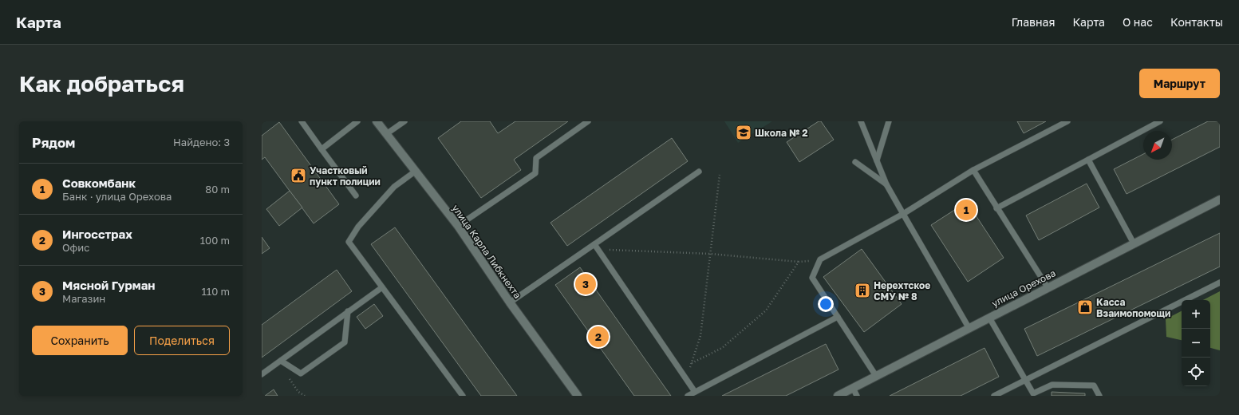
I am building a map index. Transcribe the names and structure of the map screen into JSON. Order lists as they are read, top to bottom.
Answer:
{
  "streets": {
    "street": ["улица Карла Либкнехта", "улица Орехова"]
  },
  "places": {
    "school or university": ["Школа № 2"],
    "public building": ["Участковый пункт полиции"],
    "building": ["Нерехтское СМУ № 8"],
    "shop": ["Касса Взаимопомощи"]
  },
  "north": "bottom left",
  "page": {
    "header": "Карта",
    "nav": [
      "Главная",
      "Карта",
      "О нас",
      "Контакты"
    ],
    "buttons": [
      "Маршрут",
      ["Сохранить", "Поделиться"]
    ],
    "title": "Как добраться",
    "heading": ["Рядом", "Найдено: 3"],
    "list": [
      {
        "mark": "1",
        "name": "Совкомбанк",
        "note": "Банк · улица Орехова",
        "value": "80 m"
      },
      {
        "mark": "2",
        "name": "Ингосстрах",
        "note": "Офис",
        "value": "100 m"
      },
      {
        "mark": "3",
        "name": "Мясной Гурман",
        "note": "Магазин",
        "value": "110 m"
      }
    ],
    "pins": ["1", "3", "2"],
    "map_buttons": ["+", "−"]
  }
}
